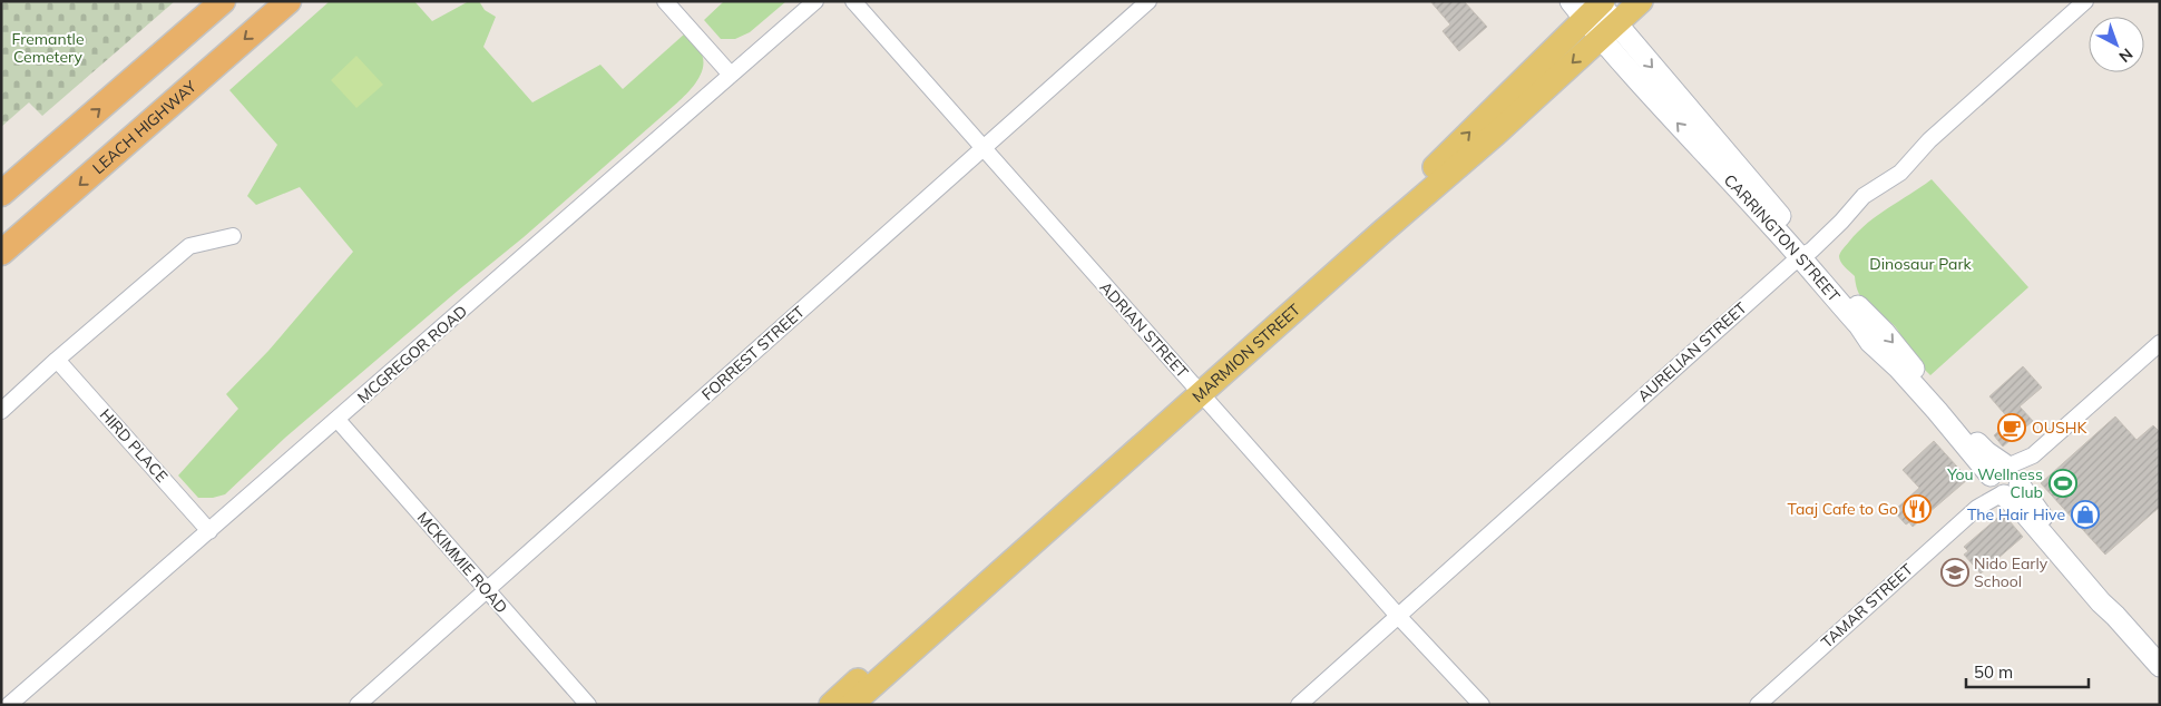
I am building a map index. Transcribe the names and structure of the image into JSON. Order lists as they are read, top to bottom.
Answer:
{
  "streets": {
    "highway": ["LEACH HIGHWAY"],
    "main road": ["CARRINGTON STREET", "MARMION STREET"],
    "street": [
      "ADRIAN STREET",
      "AURELIAN STREET",
      "FORREST STREET",
      "MCGREGOR ROAD",
      "HIRD PLACE",
      "MCKIMMIE ROAD",
      "TAMAR STREET"
    ]
  },
  "crossings": [
    ["CARRINGTON STREET", "AURELIAN STREET"],
    ["CARRINGTON STREET", "MARMION STREET"],
    ["CARRINGTON STREET", "TAMAR STREET"],
    ["ADRIAN STREET", "AURELIAN STREET"],
    ["ADRIAN STREET", "FORREST STREET"],
    ["ADRIAN STREET", "MARMION STREET"],
    ["FORREST STREET", "MCKIMMIE ROAD"],
    ["MCGREGOR ROAD", "HIRD PLACE"],
    ["MCGREGOR ROAD", "MCKIMMIE ROAD"]
  ],
  "parks": ["Fremantle Cemetery", "Dinosaur Park"],
  "places": {
    "cafe": ["OUSHK"],
    "sports": ["You Wellness Club"],
    "restaurant": ["Taaj Cafe to Go"],
    "shop": ["The Hair Hive"],
    "school or university": ["Nido Early School"]
  },
  "scale_bar": "50 m",
  "north": "bottom right"
}
